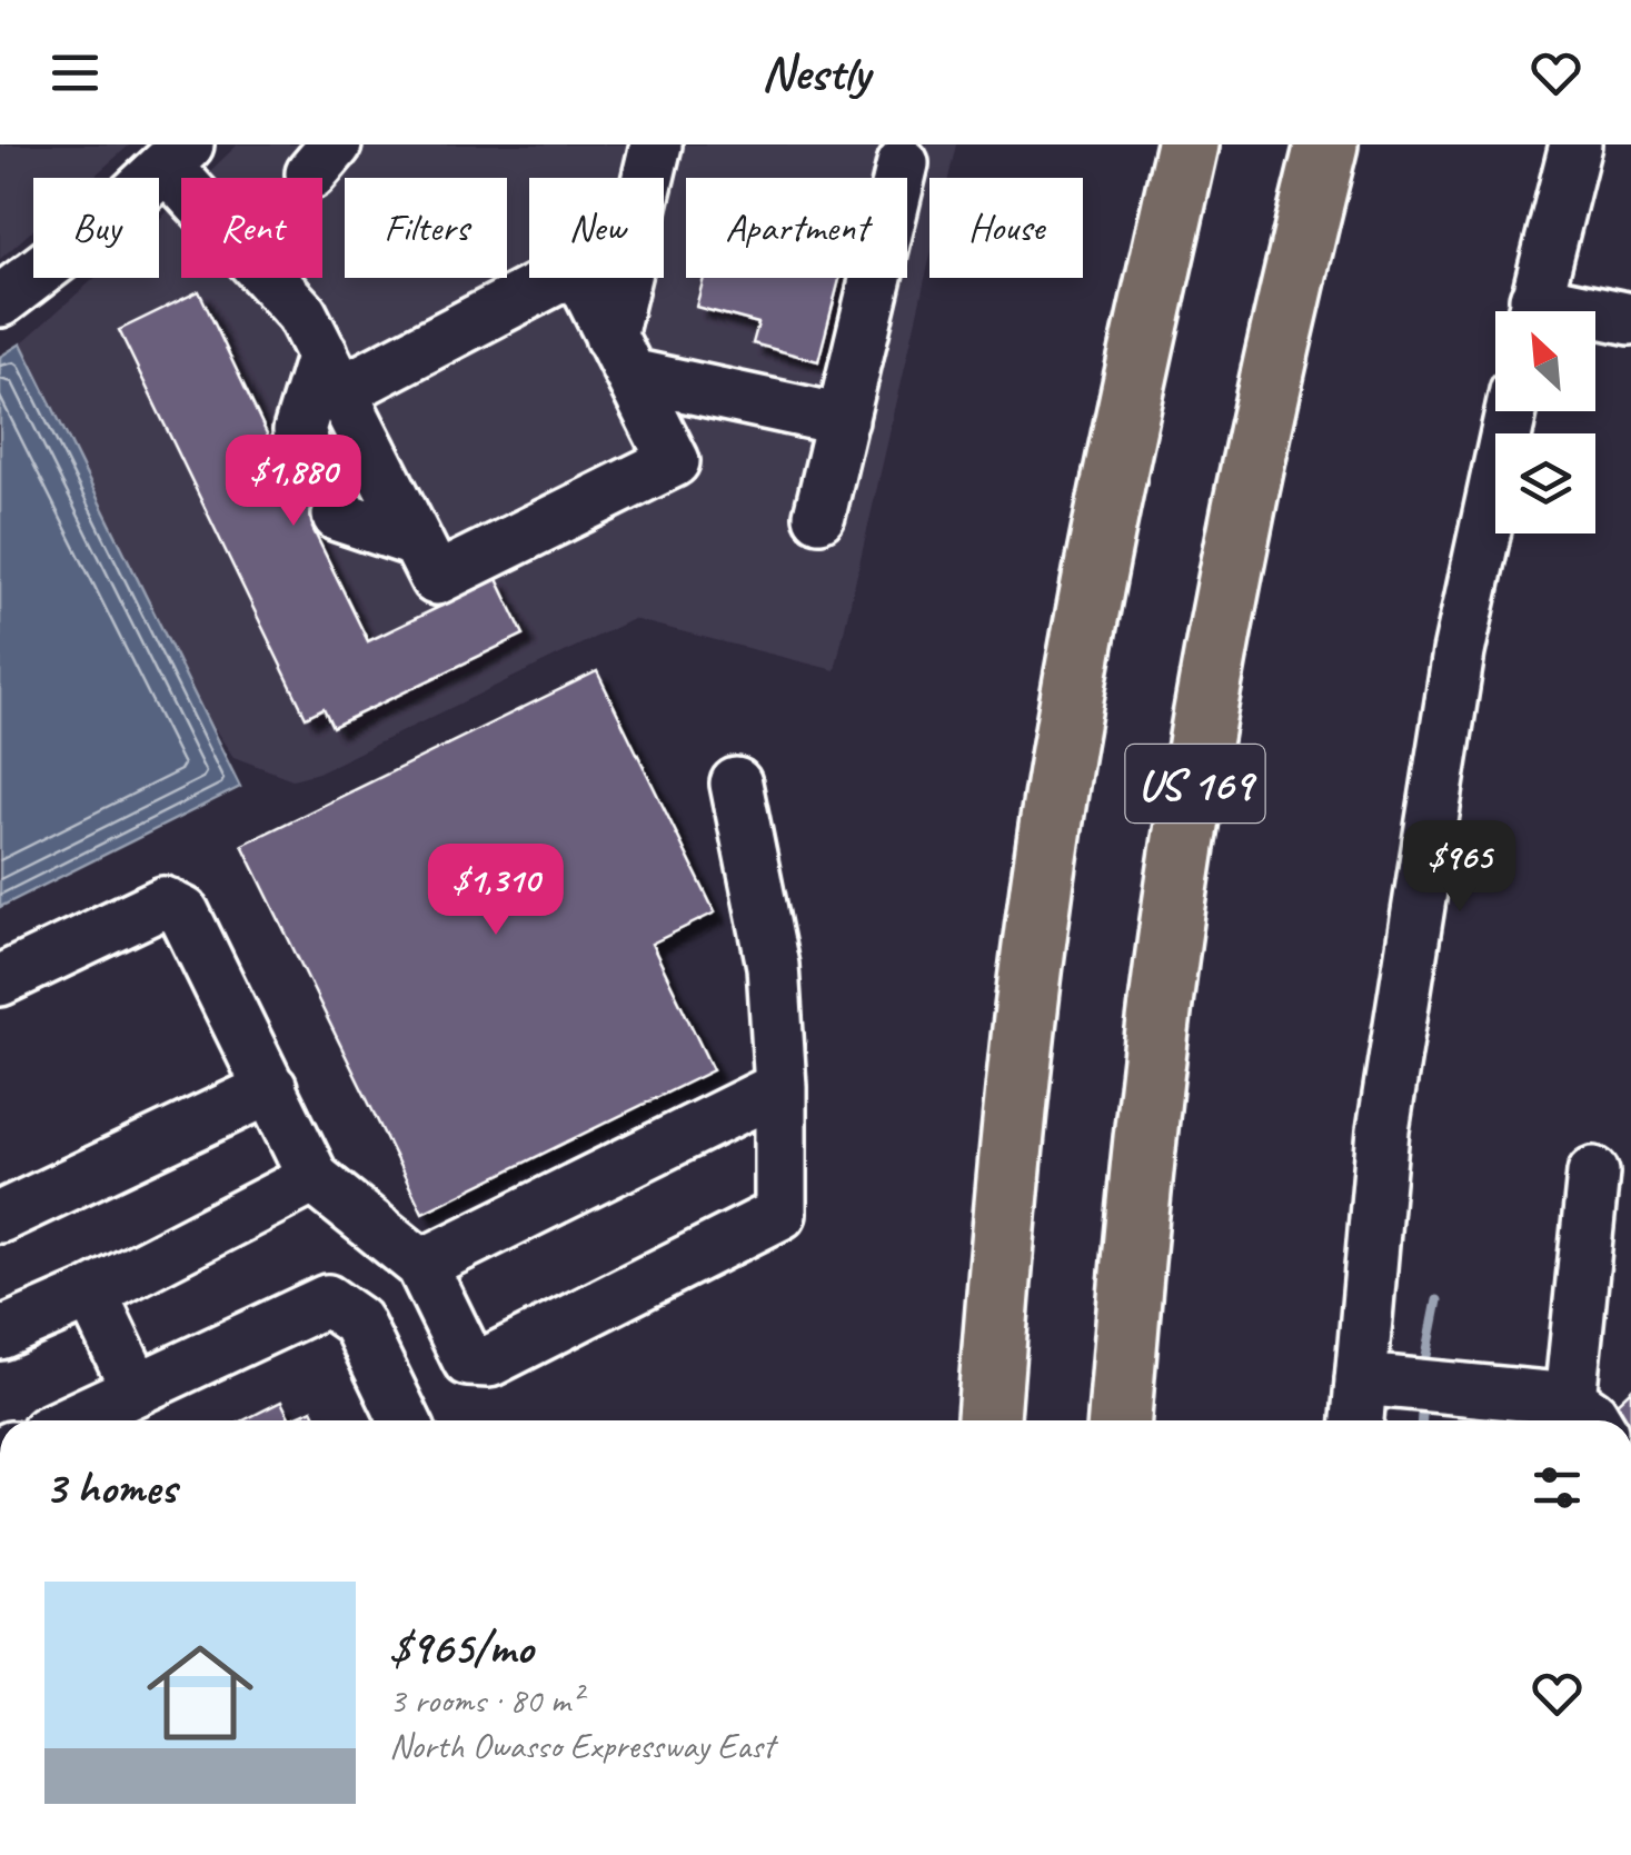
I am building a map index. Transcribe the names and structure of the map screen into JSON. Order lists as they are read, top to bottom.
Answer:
{
  "streets": {
    "highway": ["US 169"]
  },
  "north": "top left",
  "page": {
    "header": "Nestly",
    "chip": [
      "Buy",
      "Rent",
      "Filters",
      "New",
      "Apartment",
      "House"
    ],
    "price": ["$1,880", "$965", "$1,310"],
    "heading": "3 homes",
    "list": [
      {
        "name": "$965/mo",
        "note": "3 rooms · 80 m² · North Owasso Expressway East"
      }
    ]
  }
}
